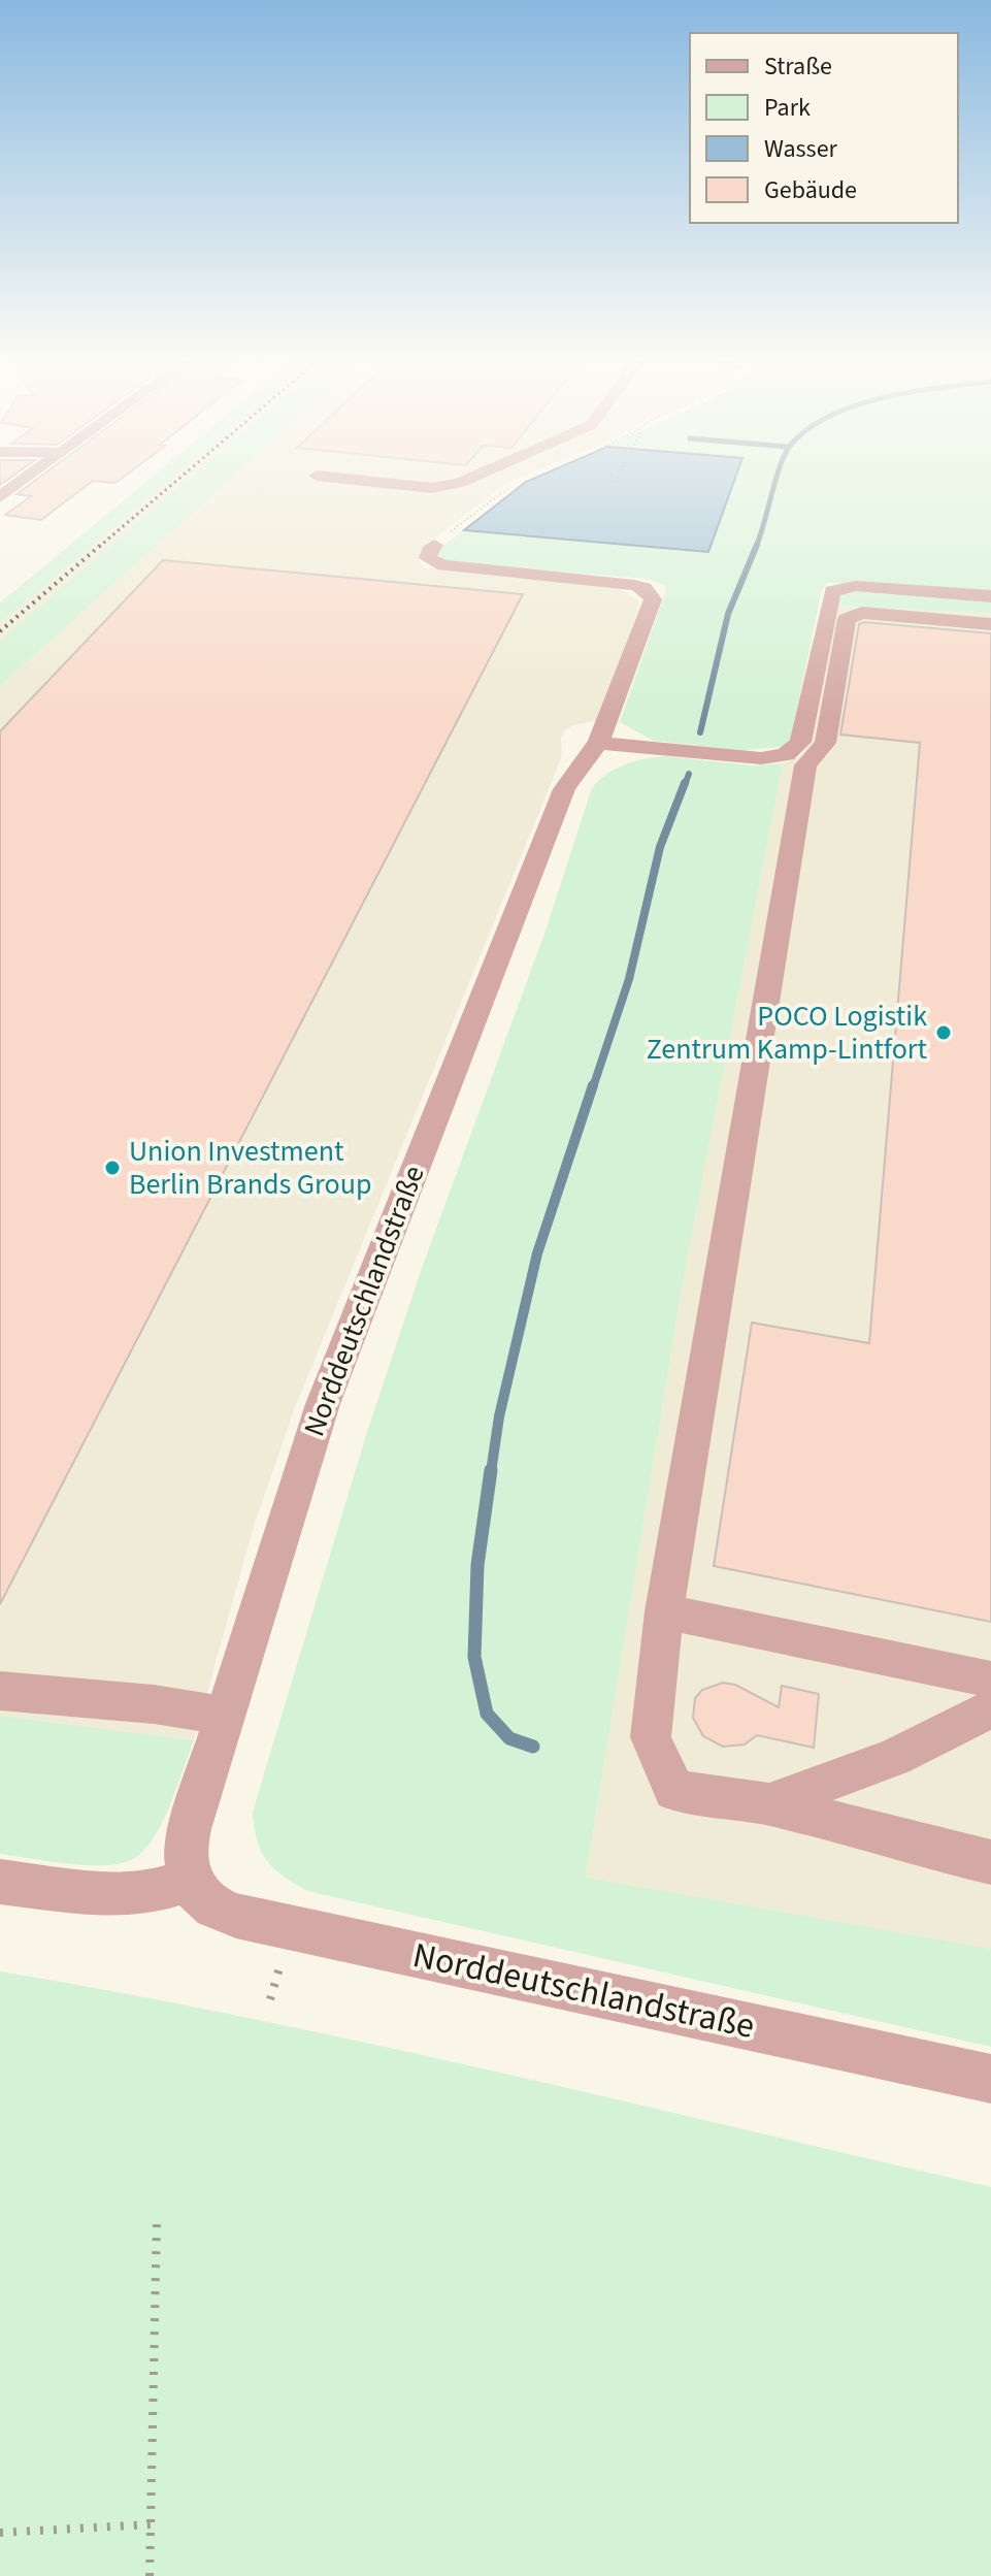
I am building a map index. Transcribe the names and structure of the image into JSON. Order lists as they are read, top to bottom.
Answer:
{
  "streets": {
    "street": ["Norddeutschlandstraße"]
  },
  "places": ["POCO Logistik Zentrum Kamp-Lintfort", "Union Investment Berlin Brands Group"],
  "legend": [
    "Straße",
    "Park",
    "Wasser",
    "Gebäude"
  ]
}
